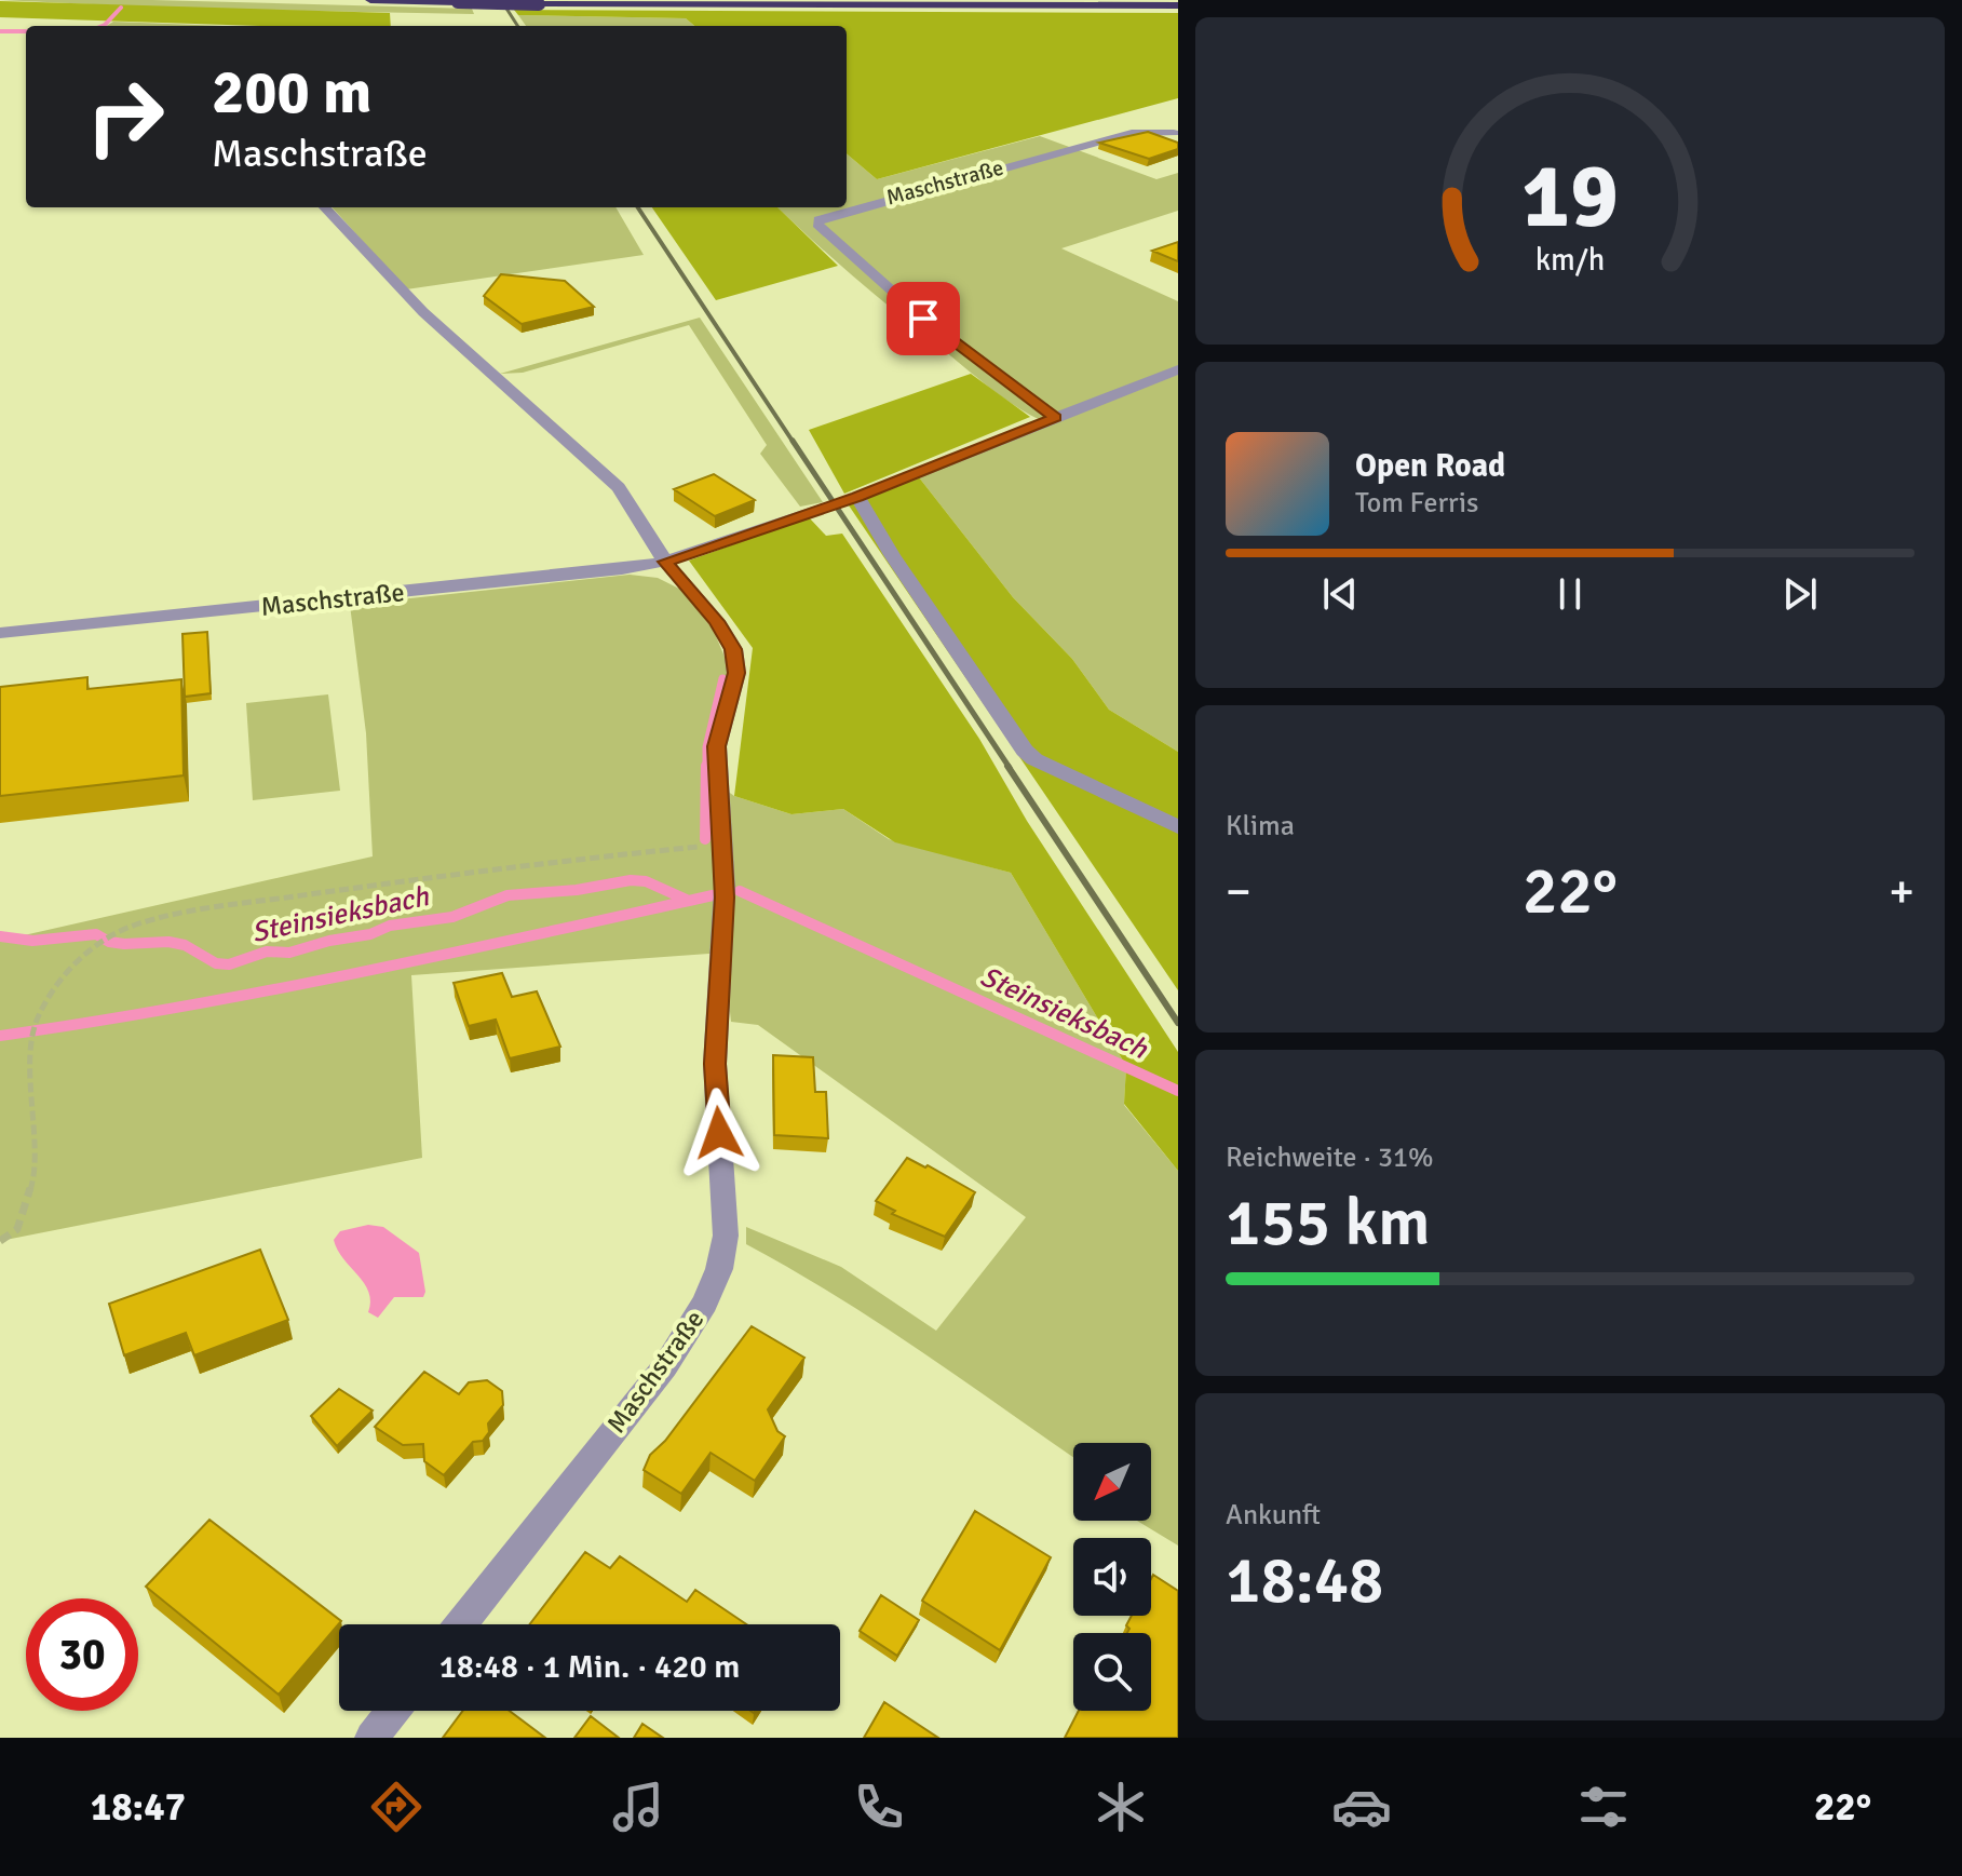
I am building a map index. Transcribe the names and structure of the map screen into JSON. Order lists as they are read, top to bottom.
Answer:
{
  "streets": {
    "street": ["Maschstraße"]
  },
  "water": ["Steinsieksbach"],
  "north": "bottom left",
  "page": {
    "turn": ["200 m", "Maschstraße"],
    "song": ["Open Road", "Tom Ferris"],
    "tile": [
      "Klima",
      ["Reichweite · 31%", "155 km"],
      ["Ankunft", "18:48"]
    ],
    "heat": ["−", "22°", "+"],
    "limit": "30",
    "trip": "18:48 · 1 Min. · 420 m",
    "tabs": ["18:47", "22°"],
    "gauge": ["19", "km/h"]
  }
}
